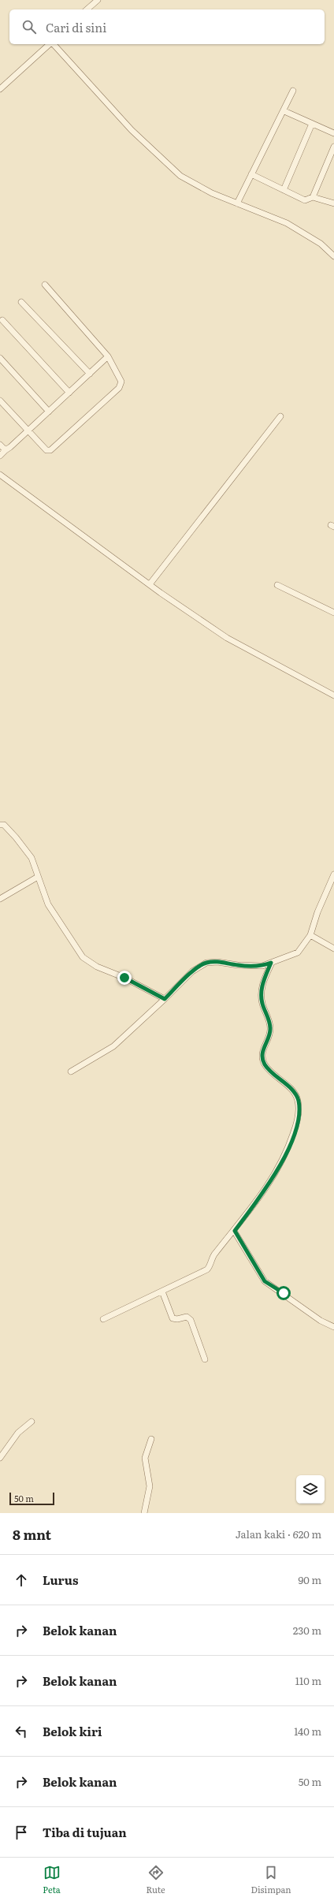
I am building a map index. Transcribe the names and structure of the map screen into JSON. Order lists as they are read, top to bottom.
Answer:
{
  "scale_bar": "50 m",
  "page": {
    "search": "Cari di sini",
    "scale": "50 m",
    "heading": ["8 mnt", "Jalan kaki · 620 m"],
    "list": [
      ["Lurus", "90 m"],
      ["Belok kanan", "230 m"],
      ["Belok kanan", "110 m"],
      ["Belok kiri", "140 m"],
      ["Belok kanan", "50 m"],
      "Tiba di tujuan"
    ],
    "nav": ["Peta", "Rute", "Disimpan"]
  }
}
